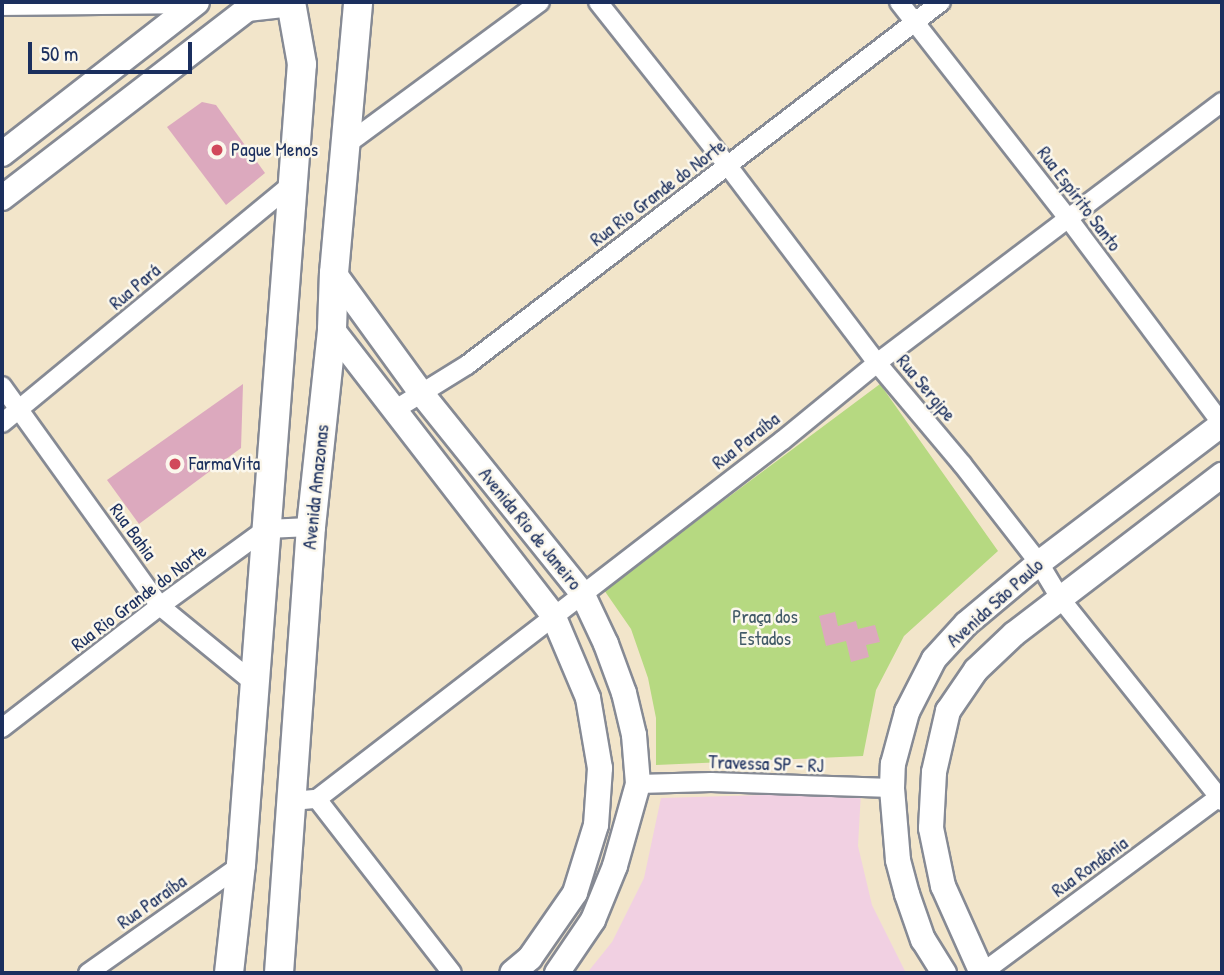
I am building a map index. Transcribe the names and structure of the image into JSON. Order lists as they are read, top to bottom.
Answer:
{
  "streets": {
    "main road": ["Avenida Amazonas"],
    "street": [
      "Rua Rio Grande do Norte",
      "Rua Espírito Santo",
      "Rua Pará",
      "Rua Sergipe",
      "Rua Paraíba",
      "Avenida Rio de Janeiro",
      "Rua Bahia",
      "Avenida São Paulo",
      "Travessa SP - RJ",
      "Rua Rondônia"
    ]
  },
  "crossings": [
    ["Rua Rio Grande do Norte", "Rua Espírito Santo"],
    ["Rua Rio Grande do Norte", "Rua Sergipe"],
    ["Rua Rio Grande do Norte", "Avenida Rio de Janeiro"],
    ["Rua Rio Grande do Norte", "Rua Bahia"],
    ["Rua Espírito Santo", "Rua Paraíba"],
    ["Rua Espírito Santo", "Avenida São Paulo"],
    ["Rua Pará", "Rua Bahia"],
    ["Rua Sergipe", "Rua Paraíba"],
    ["Rua Sergipe", "Avenida São Paulo"],
    ["Rua Sergipe", "Rua Rondônia"],
    ["Rua Paraíba", "Avenida Amazonas"],
    ["Rua Paraíba", "Avenida Rio de Janeiro"],
    ["Avenida Amazonas", "Avenida Rio de Janeiro"],
    ["Avenida Rio de Janeiro", "Travessa SP - RJ"],
    ["Avenida São Paulo", "Travessa SP - RJ"],
    ["Avenida São Paulo", "Rua Rondônia"]
  ],
  "parks": ["Praça dos Estados"],
  "places": ["Pague Menos", "FarmaVita"],
  "scale_bar": "50 m"
}
